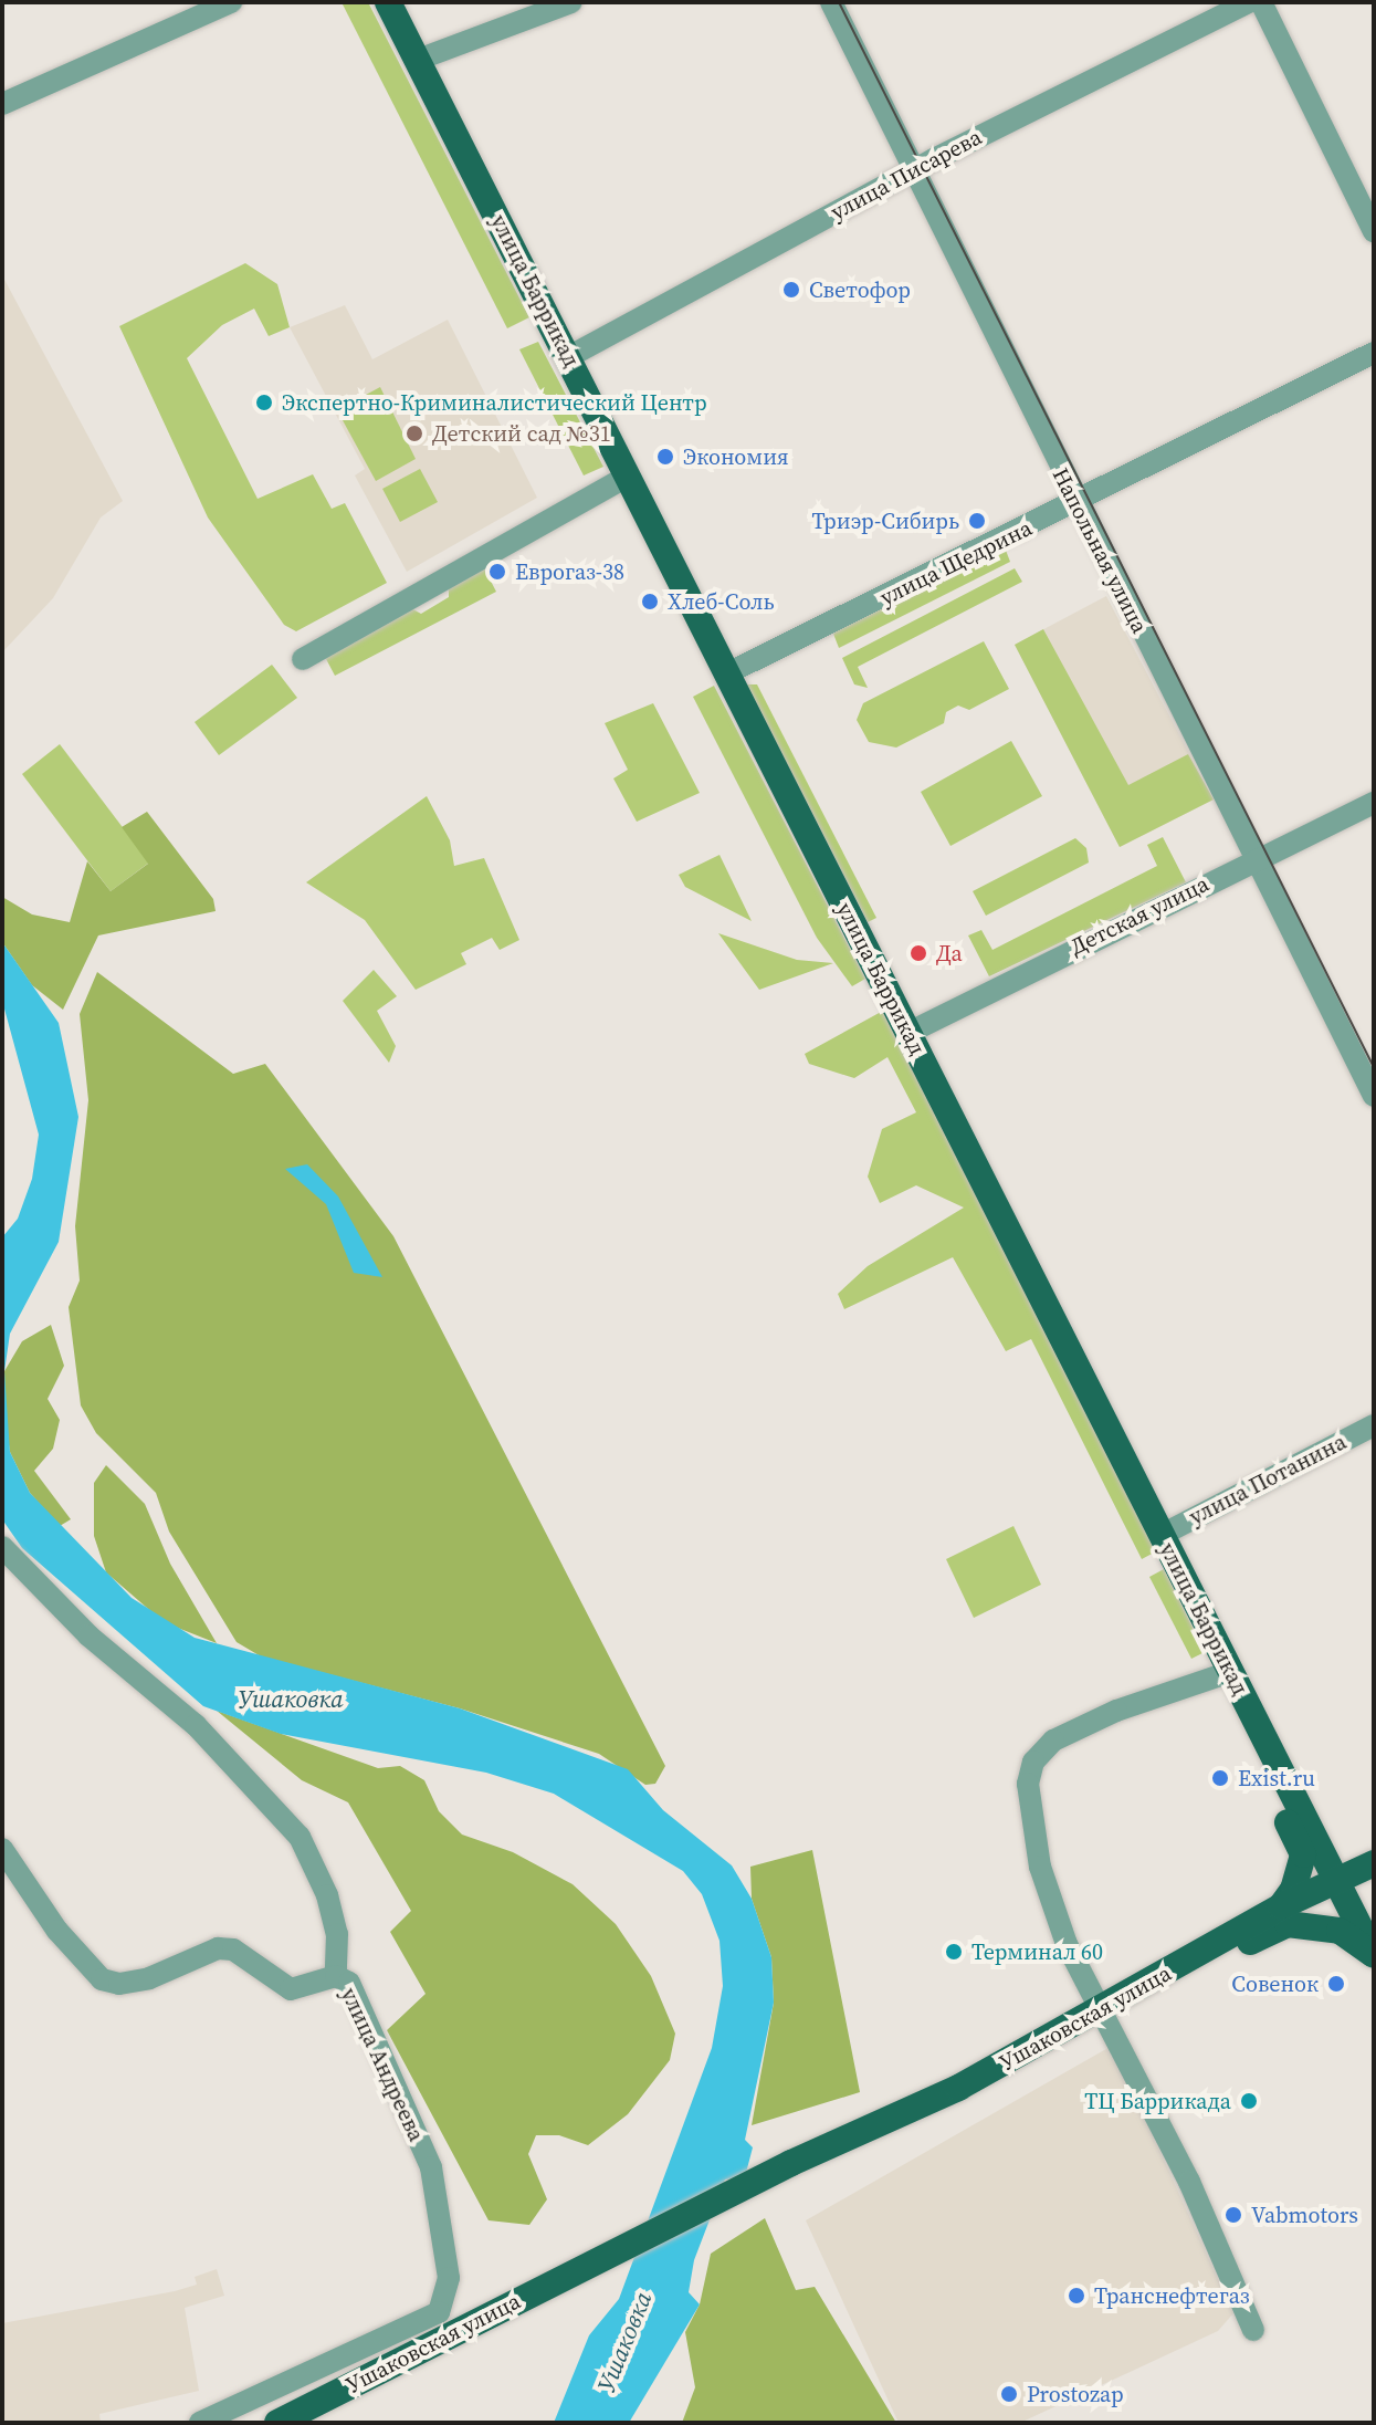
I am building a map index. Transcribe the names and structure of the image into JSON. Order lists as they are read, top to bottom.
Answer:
{
  "streets": {
    "main road": ["улица Баррикад", "Ушаковская улица"],
    "street": [
      "улица Писарева",
      "Напольная улица",
      "улица Щедрина",
      "Детская улица",
      "улица Потанина",
      "улица Андреева"
    ]
  },
  "crossings": [
    ["улица Писарева", "улица Баррикад"],
    ["улица Писарева", "Напольная улица"],
    ["улица Баррикад", "улица Щедрина"],
    ["улица Баррикад", "Детская улица"],
    ["улица Баррикад", "улица Потанина"],
    ["улица Баррикад", "Ушаковская улица"],
    ["Напольная улица", "улица Щедрина"],
    ["Напольная улица", "Детская улица"]
  ],
  "water": ["Ушаковка"],
  "places": [
    "Светофор",
    "Экспертно-Криминалистический Центр",
    "Детский сад №31",
    "Экономия",
    "Триэр-Сибирь",
    "Еврогаз-38",
    "Хлеб-Соль",
    "Да",
    "Exist.ru",
    "Терминал 60",
    "Совенок",
    "ТЦ Баррикада",
    "Vabmotors",
    "Транснефтегаз",
    "Prostozap"
  ]
}
